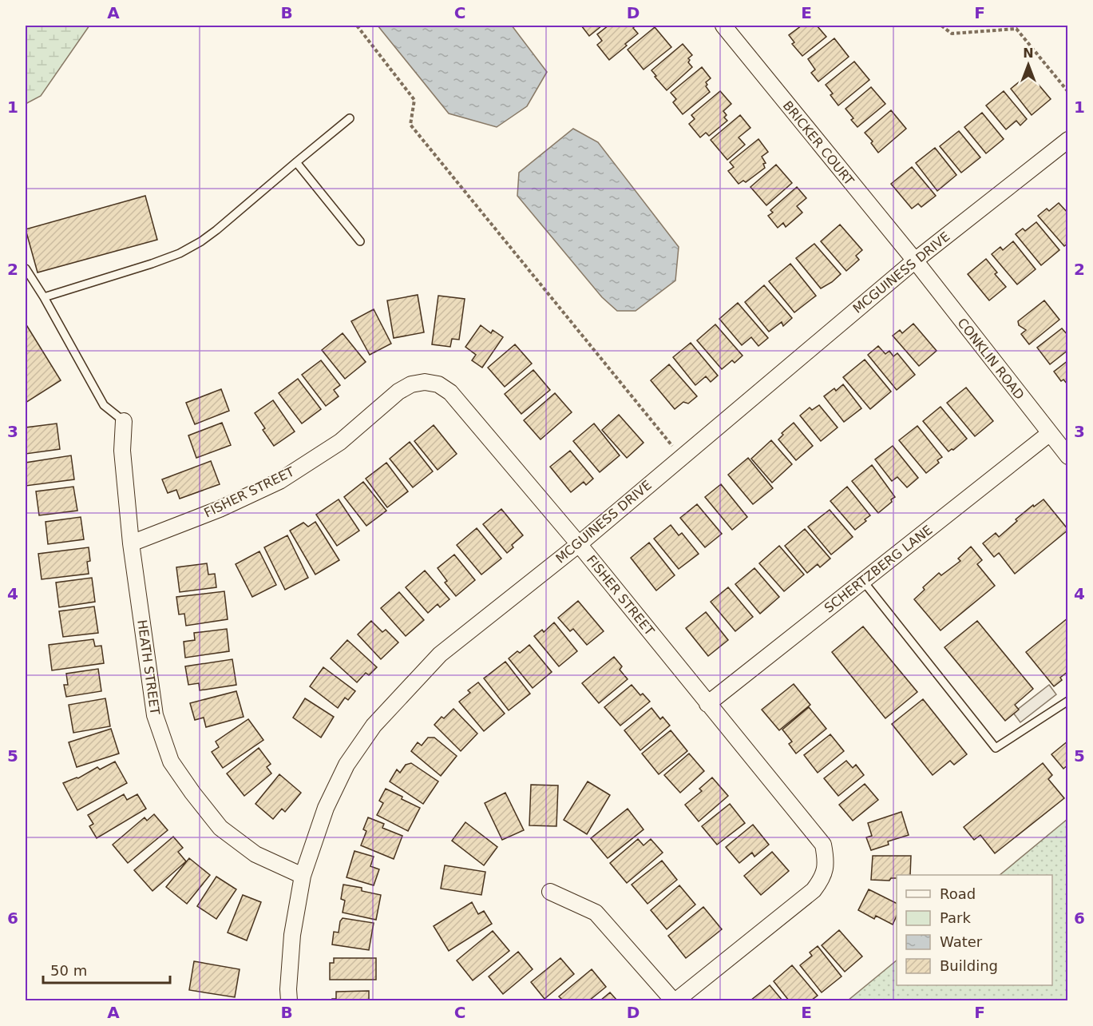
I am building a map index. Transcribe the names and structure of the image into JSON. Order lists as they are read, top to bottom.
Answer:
{
  "streets": {
    "street": [
      "BRICKER COURT",
      "MCGUINESS DRIVE",
      "CONKLIN ROAD",
      "FISHER STREET",
      "SCHERTZBERG LANE",
      "HEATH STREET"
    ]
  },
  "crossings": [
    ["BRICKER COURT", "MCGUINESS DRIVE"],
    ["BRICKER COURT", "CONKLIN ROAD"],
    ["MCGUINESS DRIVE", "CONKLIN ROAD"],
    ["MCGUINESS DRIVE", "FISHER STREET"],
    ["MCGUINESS DRIVE", "HEATH STREET"],
    ["CONKLIN ROAD", "SCHERTZBERG LANE"],
    ["FISHER STREET", "SCHERTZBERG LANE"],
    ["FISHER STREET", "HEATH STREET"]
  ],
  "legend": [
    "Road",
    "Park",
    "Water",
    "Building"
  ],
  "scale_bar": "50 m",
  "north": "top",
  "grid": {
    "columns": [
      "A",
      "B",
      "C",
      "D",
      "E",
      "F"
    ],
    "rows": [
      "1",
      "2",
      "3",
      "4",
      "5",
      "6"
    ]
  }
}
